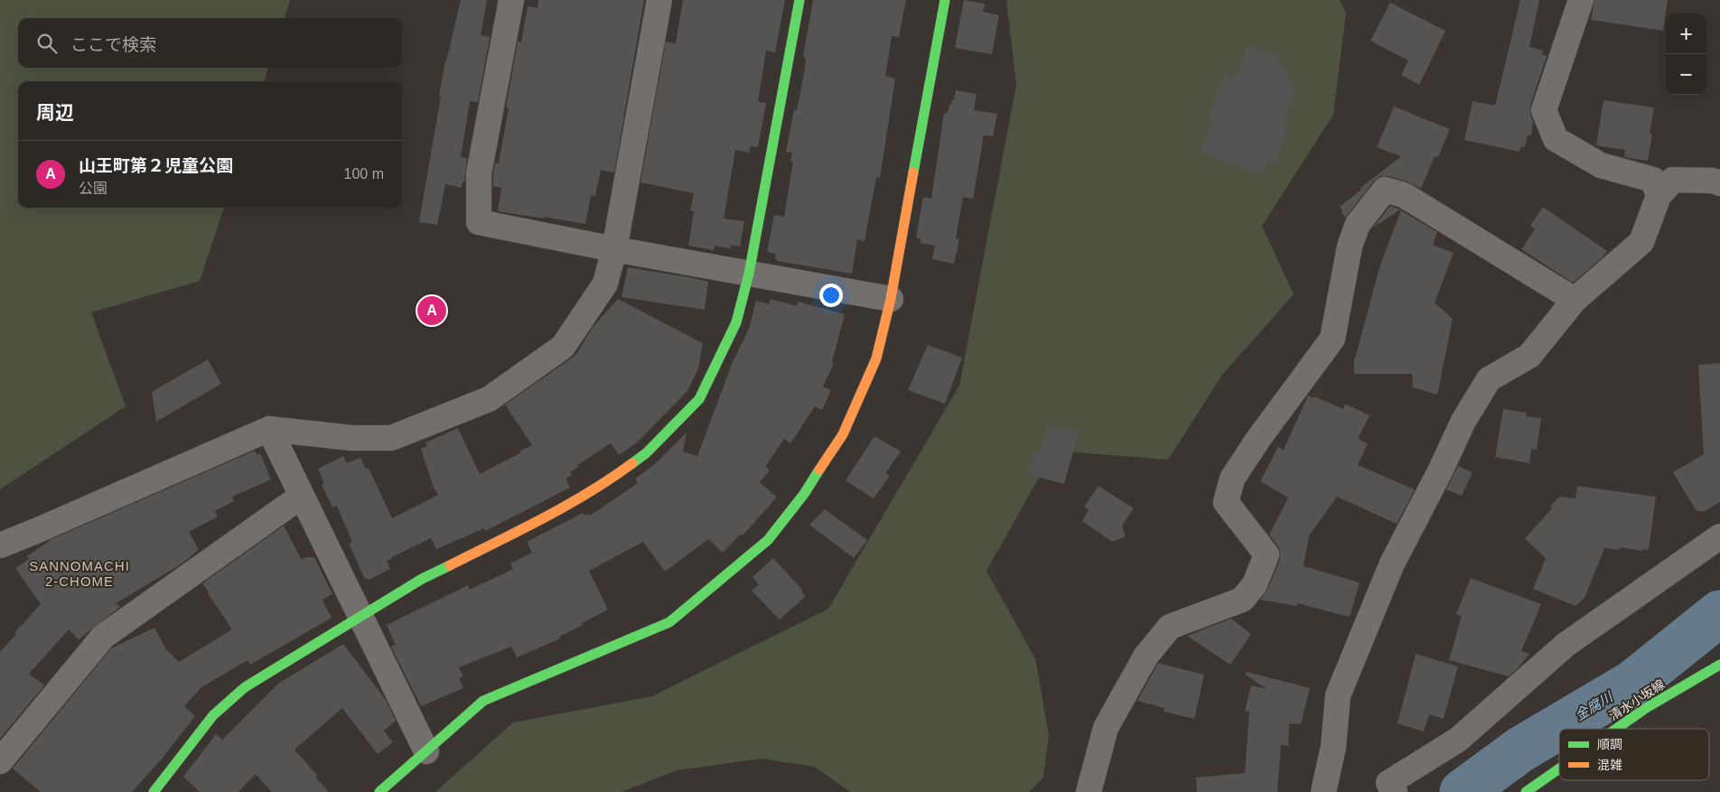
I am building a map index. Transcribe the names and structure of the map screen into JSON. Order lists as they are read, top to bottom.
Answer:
{
  "streets": {
    "street": ["清水小坂線"]
  },
  "districts": ["SANNOMACHI 2-CHOME"],
  "water": ["金腐川"],
  "legend": ["順調", "混雑"],
  "page": {
    "map_buttons": ["+", "−"],
    "search": "ここで検索",
    "heading": "周辺",
    "list": [
      {
        "mark": "A",
        "name": "山王町第２児童公園",
        "note": "公園",
        "value": "100 m"
      }
    ],
    "pins": "A"
  }
}
